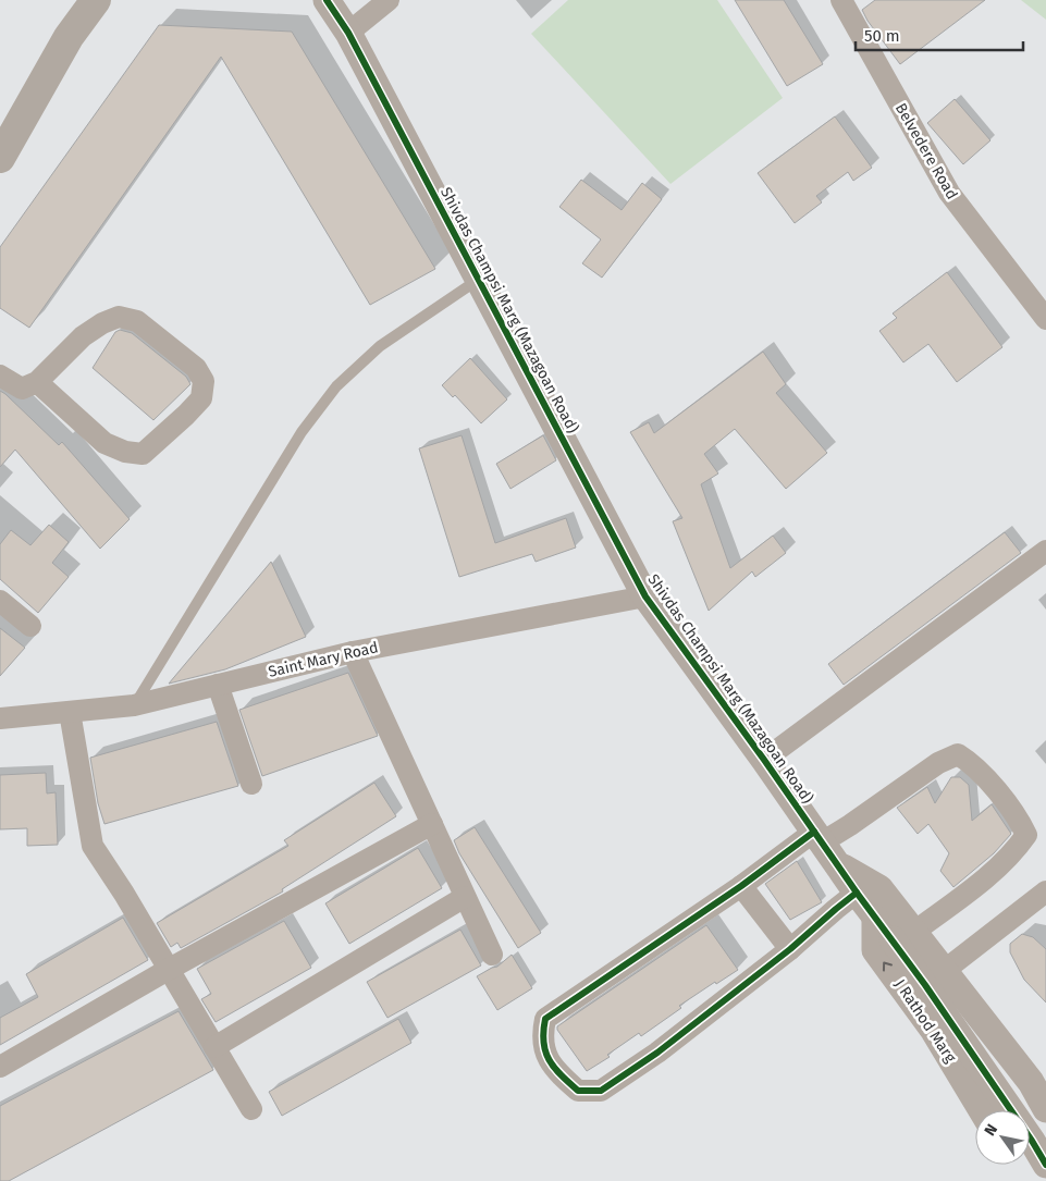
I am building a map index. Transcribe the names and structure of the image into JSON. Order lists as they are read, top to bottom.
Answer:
{
  "streets": {
    "street": [
      "Belvedere Road",
      "Shivdas Champsi Marg (Mazagoan Road)",
      "Saint Mary Road",
      "J Rathod Marg"
    ]
  },
  "crossings": [
    ["Shivdas Champsi Marg (Mazagoan Road)", "Saint Mary Road"],
    ["Shivdas Champsi Marg (Mazagoan Road)", "J Rathod Marg"]
  ],
  "scale_bar": "50 m",
  "north": "top left"
}
